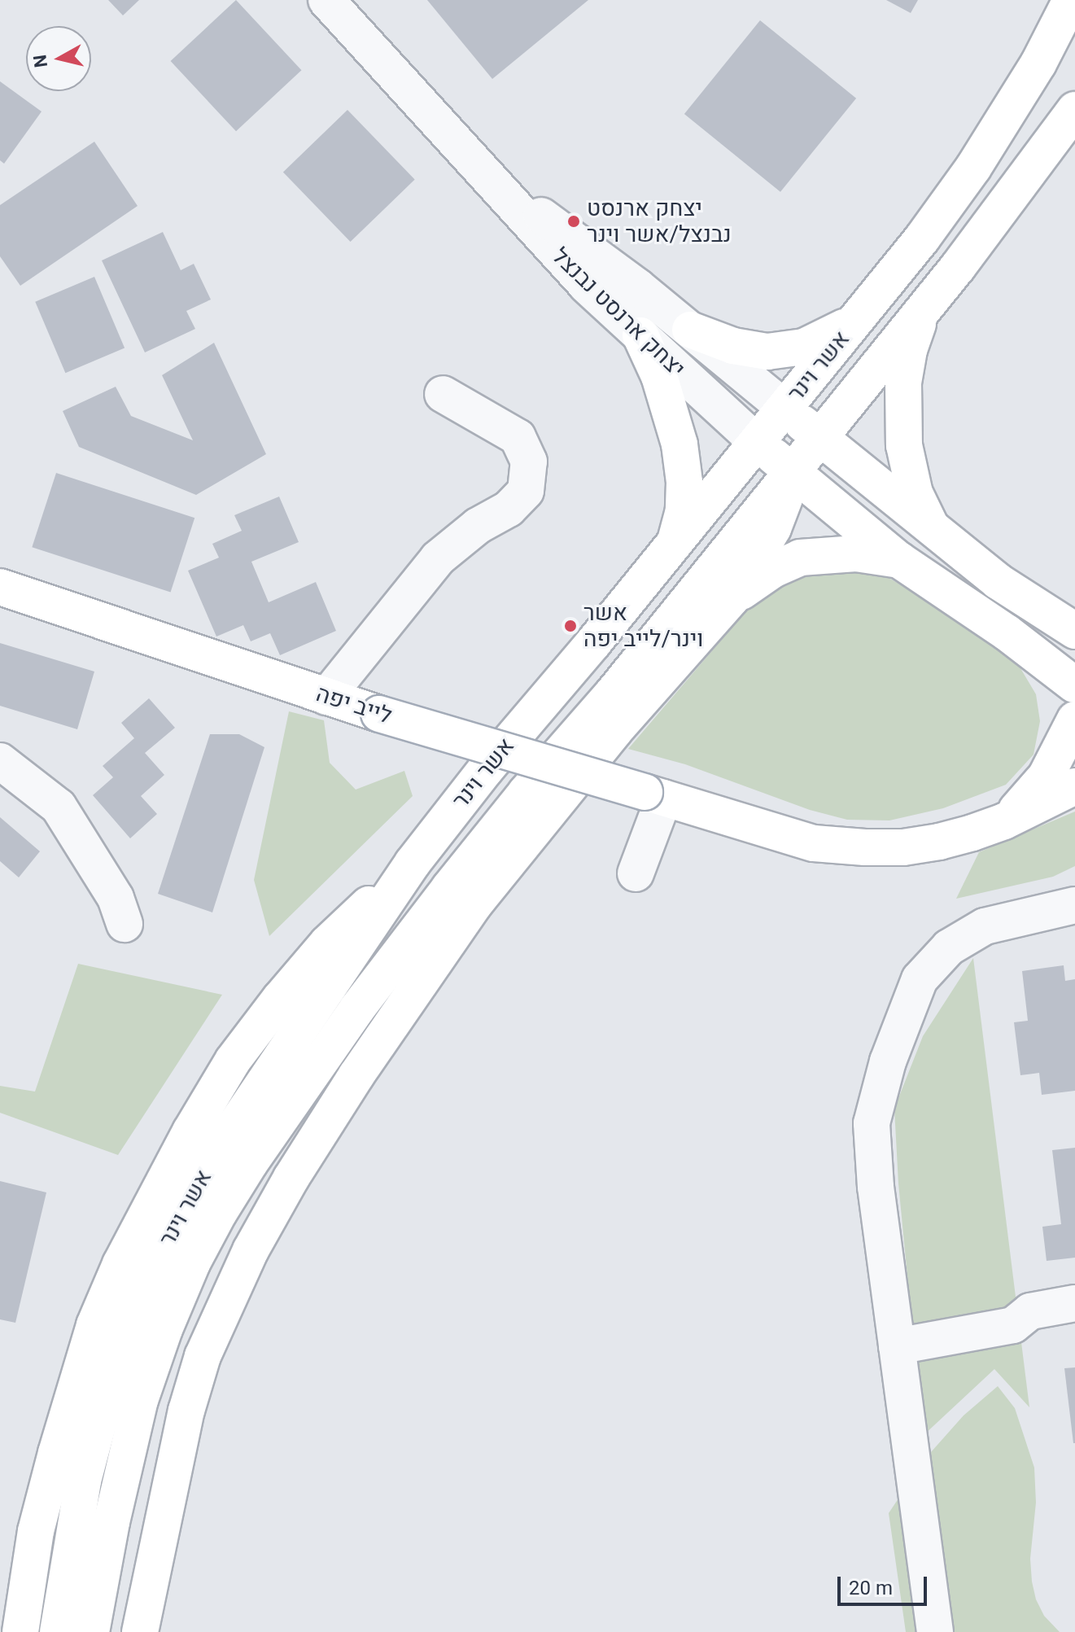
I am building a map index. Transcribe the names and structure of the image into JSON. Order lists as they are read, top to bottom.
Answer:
{
  "streets": {
    "main road": ["אשר וינר", "לייב יפה"],
    "street": ["יצחק ארנסט נבנצל"]
  },
  "crossings": [
    ["יצחק ארנסט נבנצל", "אשר וינר"]
  ],
  "places": ["יצחק ארנסט נבנצל/אשר וינר", "אשר וינר/לייב יפה"],
  "scale_bar": "20 m",
  "north": "left"
}
